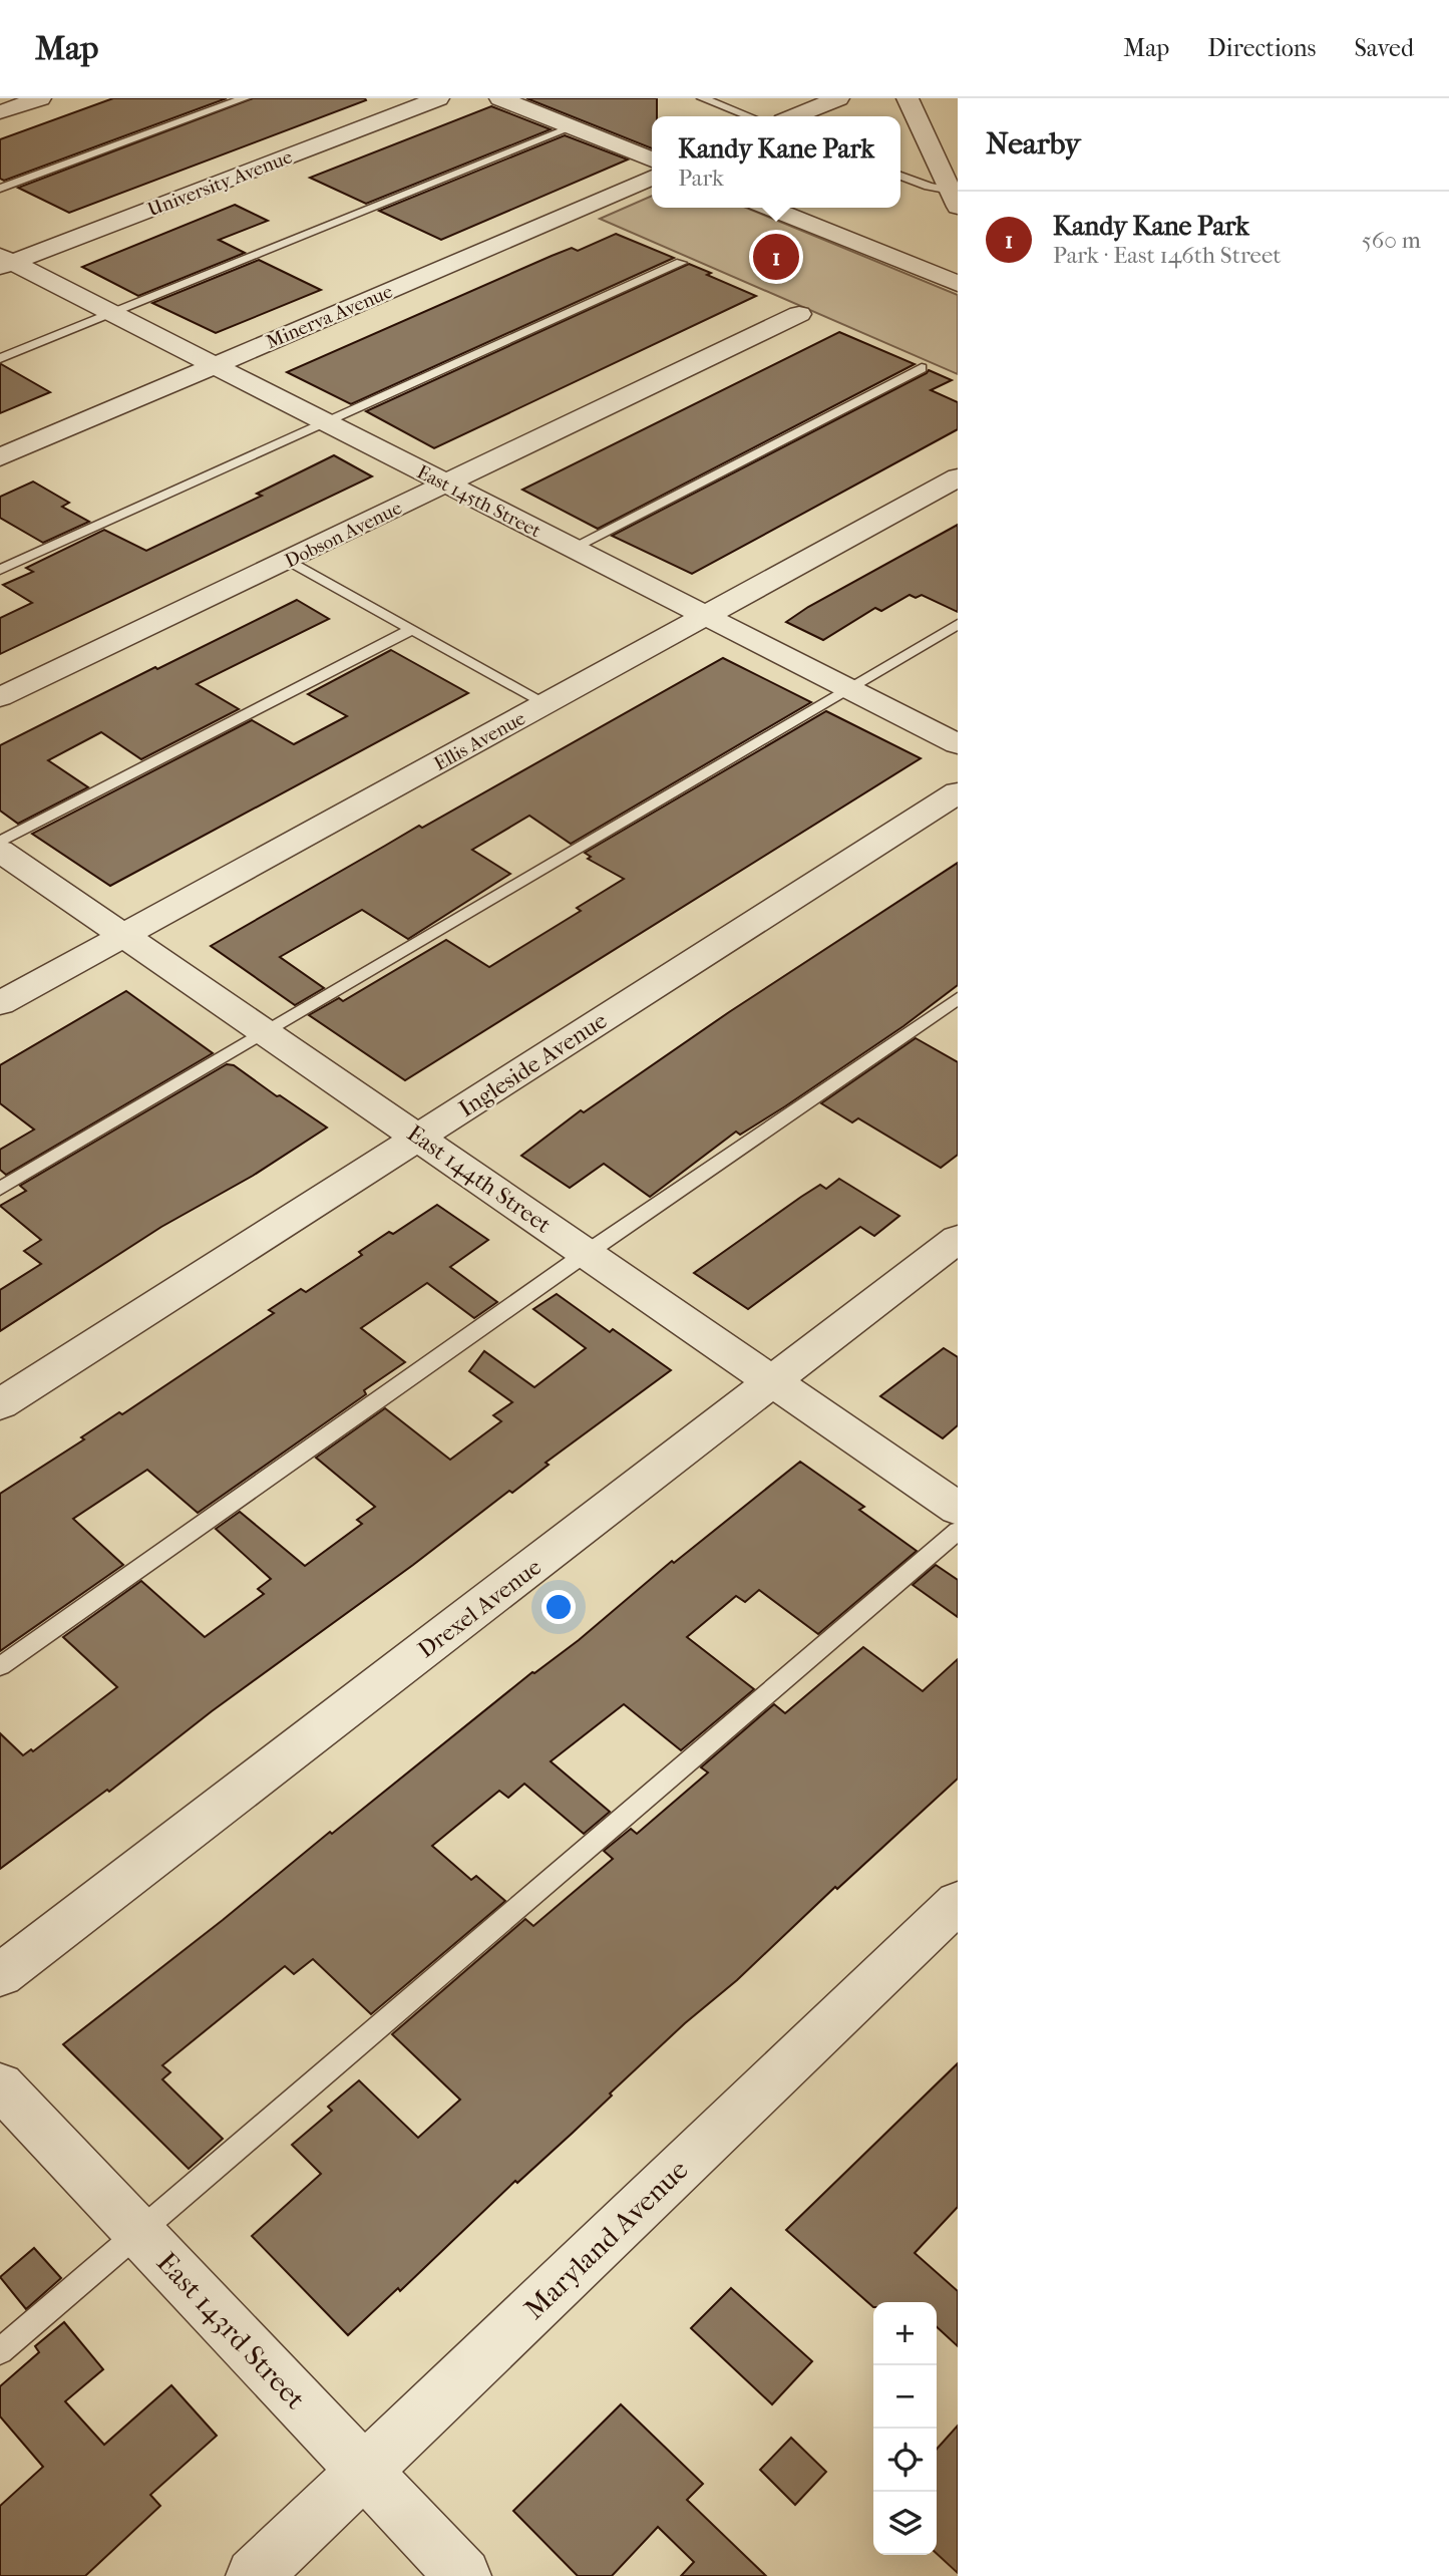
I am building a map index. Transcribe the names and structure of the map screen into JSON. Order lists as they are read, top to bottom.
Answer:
{
  "streets": {
    "street": [
      "University Avenue",
      "Minerva Avenue",
      "East 145th Street",
      "Dobson Avenue",
      "Ellis Avenue",
      "Ingleside Avenue",
      "East 144th Street",
      "Drexel Avenue",
      "Maryland Avenue",
      "East 143rd Street"
    ]
  },
  "crossings": [
    ["University Avenue", "East 145th Street"],
    ["Minerva Avenue", "East 145th Street"],
    ["East 145th Street", "Dobson Avenue"],
    ["East 145th Street", "Ellis Avenue"],
    ["Ellis Avenue", "East 144th Street"],
    ["Ingleside Avenue", "East 144th Street"],
    ["East 144th Street", "Drexel Avenue"],
    ["Maryland Avenue", "East 143rd Street"]
  ],
  "page": {
    "header": "Map",
    "nav": ["Map", "Directions", "Saved"],
    "heading": "Nearby",
    "popup": ["Kandy Kane Park", "Park"],
    "list": [
      {
        "mark": "1",
        "name": "Kandy Kane Park",
        "note": "Park · East 146th Street",
        "value": "560 m"
      }
    ],
    "pins": "1",
    "map_buttons": ["+", "−"]
  }
}
